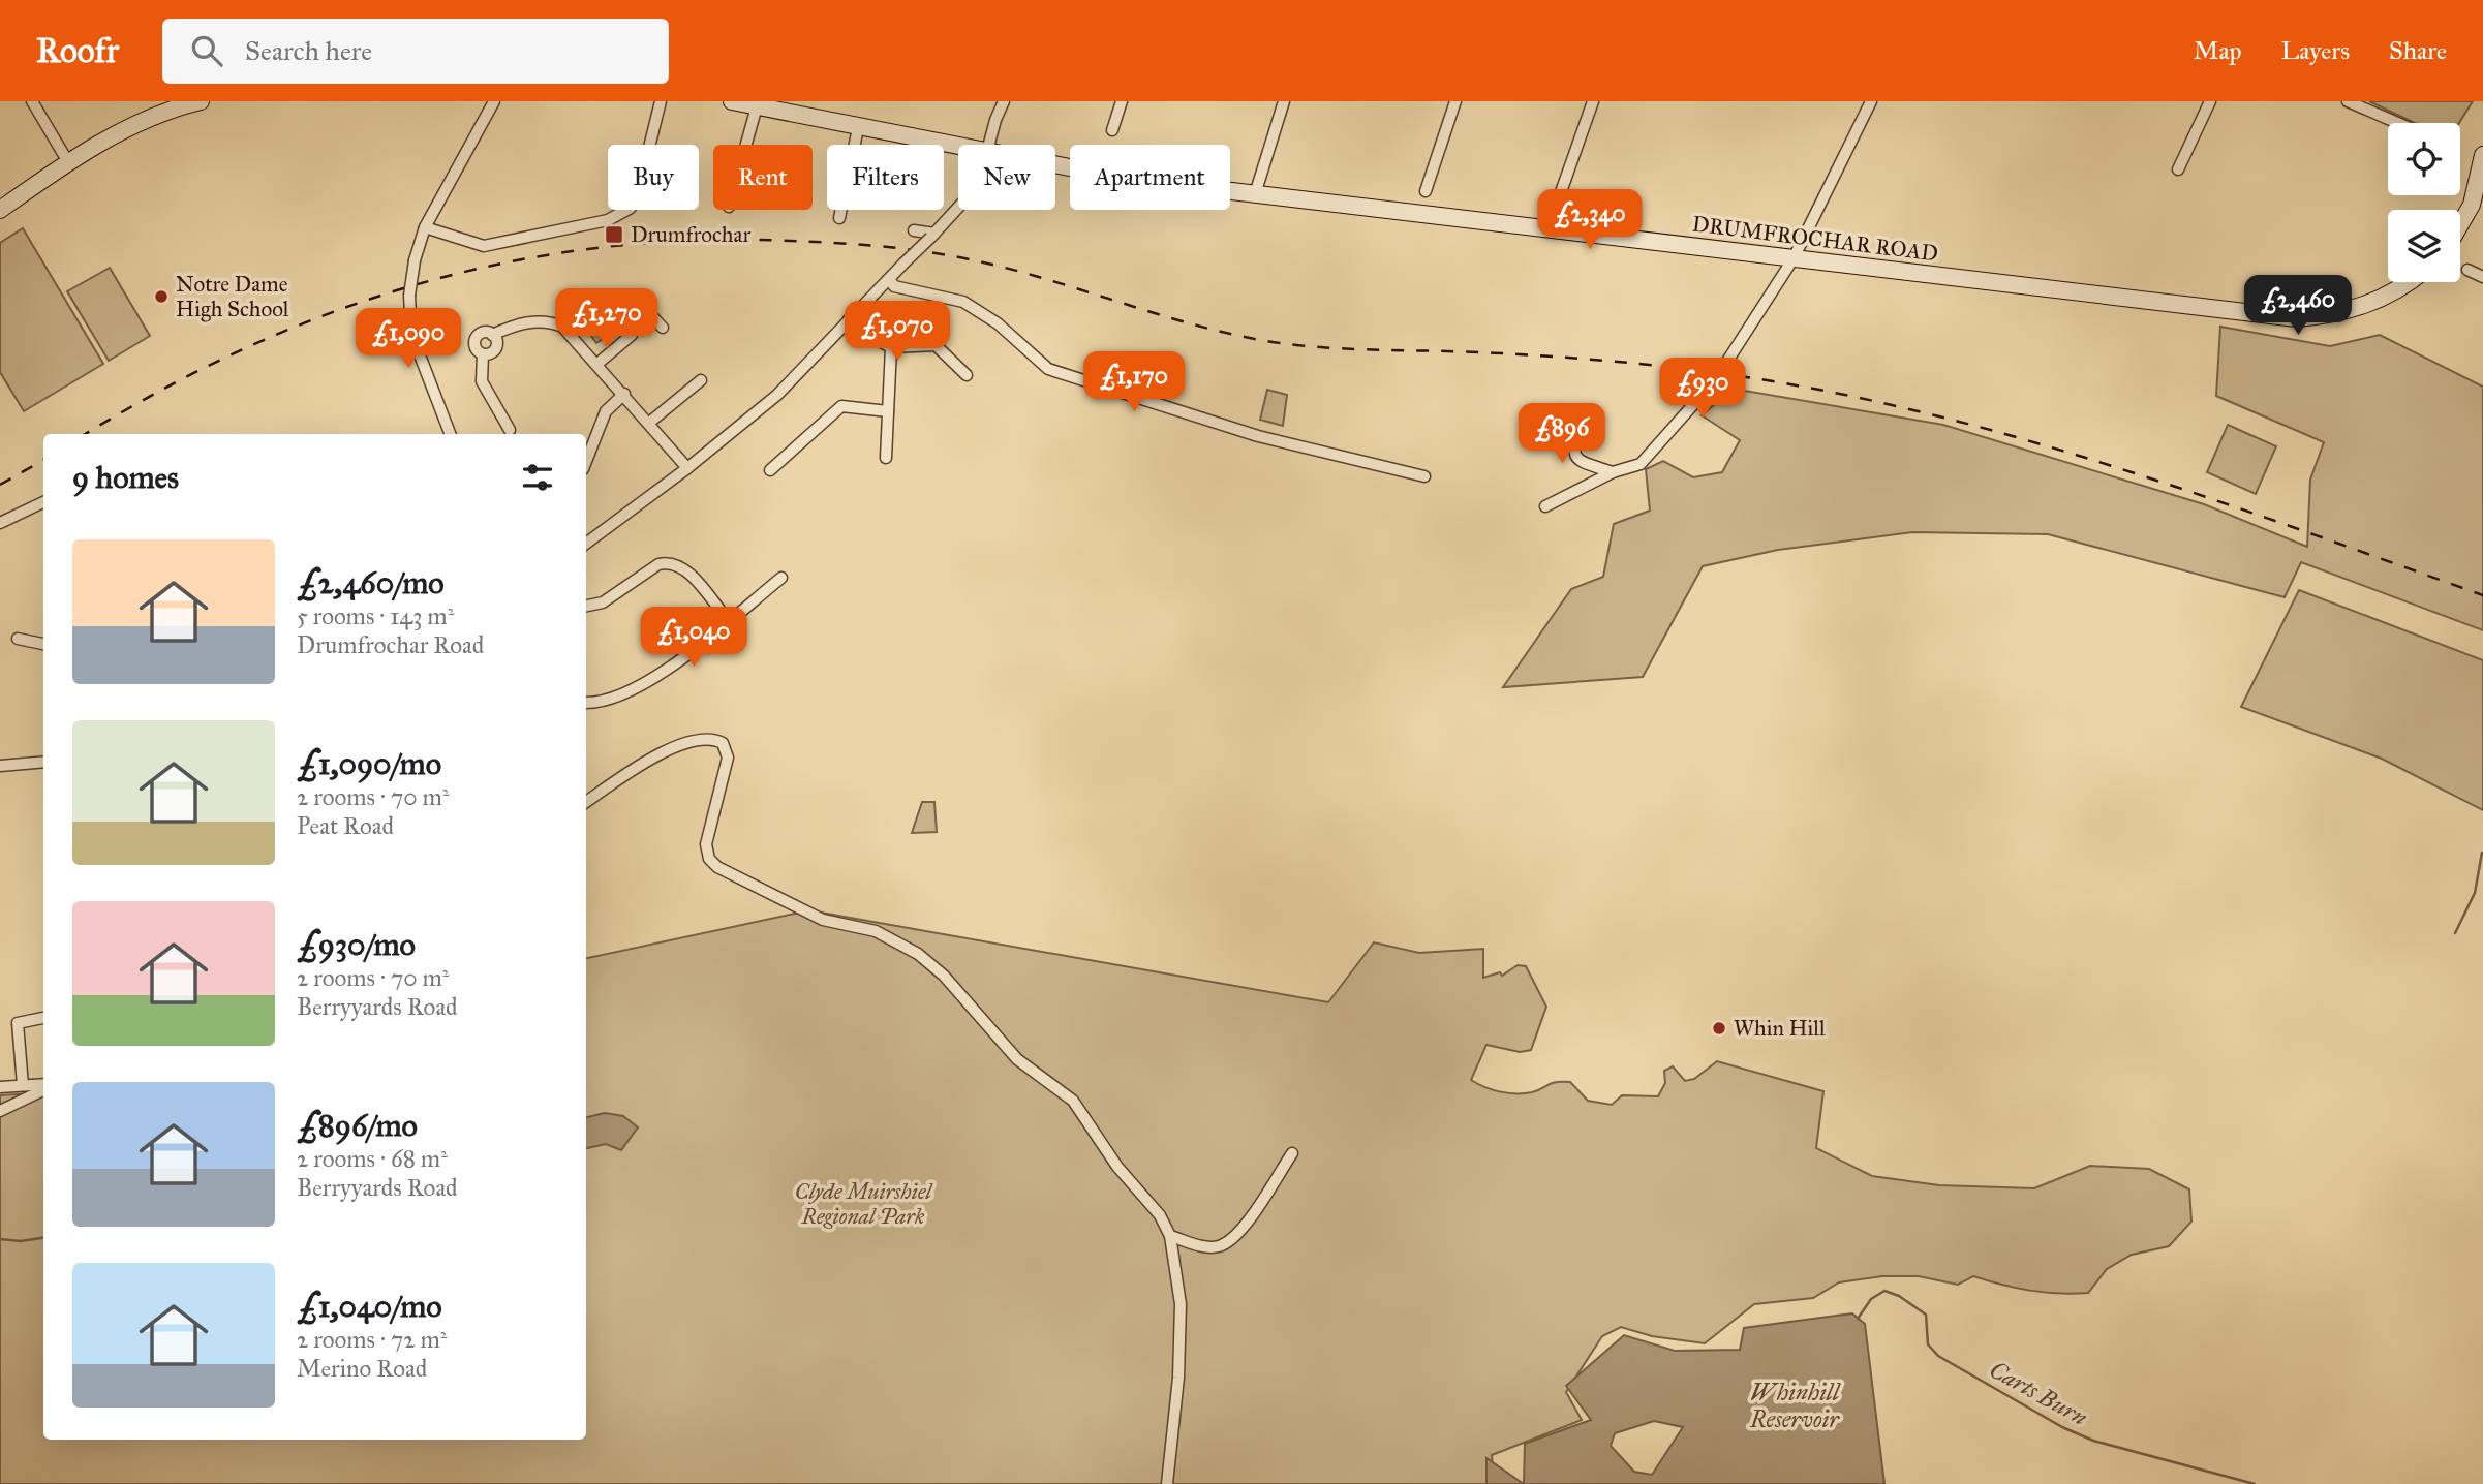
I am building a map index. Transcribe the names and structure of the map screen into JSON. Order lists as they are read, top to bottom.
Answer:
{
  "streets": {
    "main road": ["DRUMFROCHAR ROAD"]
  },
  "water": ["Whinhill Reservoir", "Carts Burn"],
  "parks": ["Clyde Muirshiel Regional Park"],
  "places": {
    "transit": ["Drumfrochar"],
    "other": ["Notre Dame High School", "Whin Hill"]
  },
  "page": {
    "header": "Roofr",
    "search": "Search here",
    "nav": ["Map", "Layers", "Share"],
    "chip": [
      "Buy",
      "Rent",
      "Filters",
      "New",
      "Apartment"
    ],
    "price": [
      "£2,340",
      "£2,460",
      "£1,270",
      "£1,070",
      "£1,090",
      "£1,170",
      "£930",
      "£896",
      "£1,040"
    ],
    "heading": "9 homes",
    "list": [
      {
        "name": "£2,460/mo",
        "note": "5 rooms · 143 m² · Drumfrochar Road"
      },
      {
        "name": "£1,090/mo",
        "note": "2 rooms · 70 m² · Peat Road"
      },
      {
        "name": "£930/mo",
        "note": "2 rooms · 70 m² · Berryyards Road"
      },
      {
        "name": "£896/mo",
        "note": "2 rooms · 68 m² · Berryyards Road"
      },
      {
        "name": "£1,040/mo",
        "note": "2 rooms · 72 m² · Merino Road"
      }
    ]
  }
}
